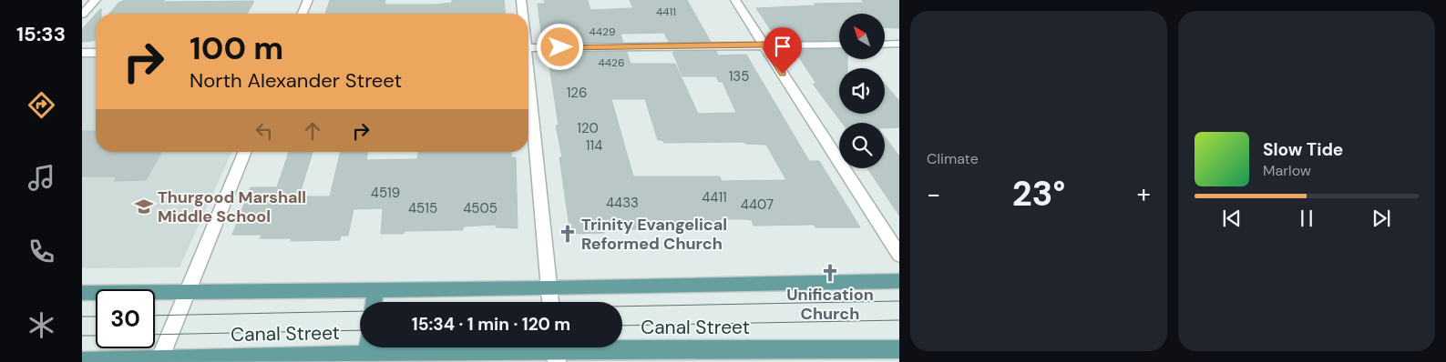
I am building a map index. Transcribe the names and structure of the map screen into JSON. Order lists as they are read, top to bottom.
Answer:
{
  "streets": {
    "main road": ["Canal Street"]
  },
  "places": {
    "school or university": ["Thurgood Marshall Middle School"],
    "church": ["Trinity Evangelical Reformed Church", "Unification Church"]
  },
  "house_numbers": [
    "4411",
    "4429",
    "4426",
    "135",
    "126",
    "120",
    "114",
    "4519",
    "4411",
    "4433",
    "4407",
    "4515",
    "4505"
  ],
  "north": "top left",
  "page": {
    "tabs": "15:33",
    "tile": "Climate",
    "turn": ["100 m", "North Alexander Street"],
    "song": ["Slow Tide", "Marlow"],
    "heat": ["−", "23°", "+"],
    "limit": "30",
    "trip": "15:34 · 1 min · 120 m"
  }
}
